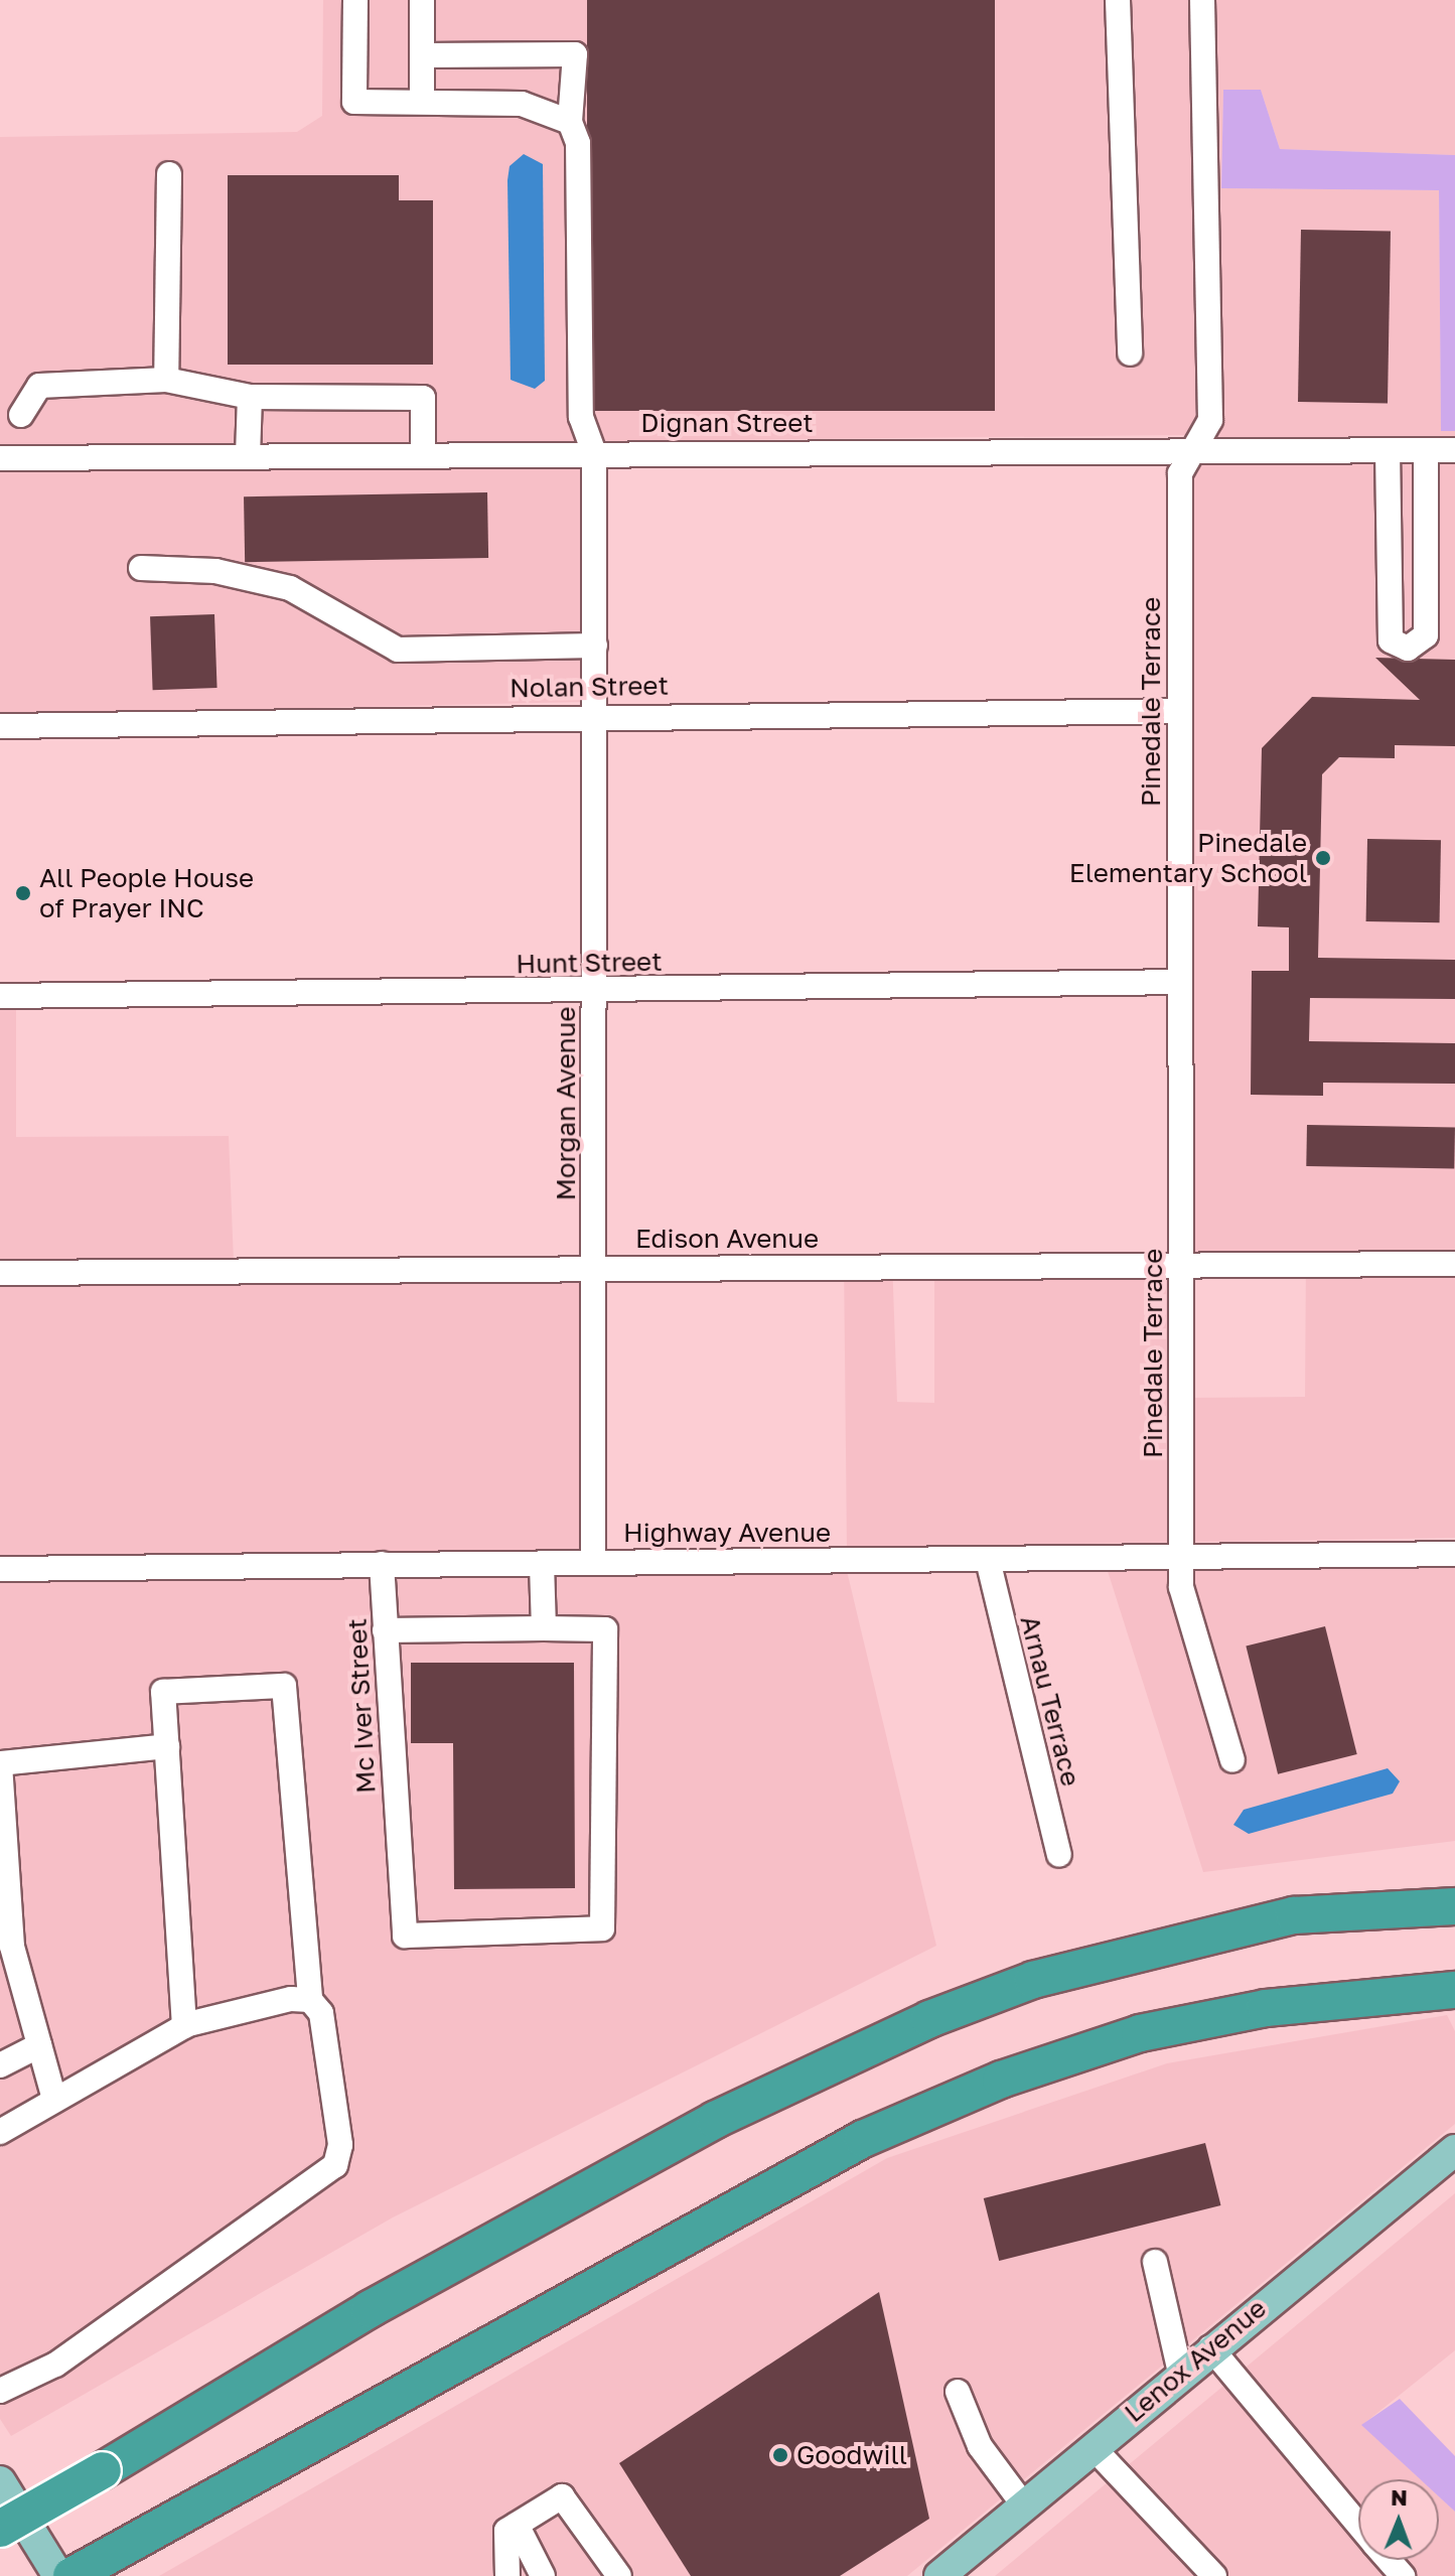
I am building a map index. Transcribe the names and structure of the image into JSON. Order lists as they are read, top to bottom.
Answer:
{
  "streets": {
    "main road": ["Lenox Avenue"],
    "street": [
      "Dignan Street",
      "Nolan Street",
      "Pinedale Terrace",
      "Hunt Street",
      "Morgan Avenue",
      "Edison Avenue",
      "Highway Avenue",
      "Arnau Terrace",
      "Mc Iver Street"
    ]
  },
  "crossings": [
    ["Dignan Street", "Pinedale Terrace"],
    ["Dignan Street", "Morgan Avenue"],
    ["Nolan Street", "Pinedale Terrace"],
    ["Nolan Street", "Morgan Avenue"],
    ["Pinedale Terrace", "Hunt Street"],
    ["Pinedale Terrace", "Edison Avenue"],
    ["Pinedale Terrace", "Highway Avenue"],
    ["Hunt Street", "Morgan Avenue"],
    ["Morgan Avenue", "Edison Avenue"],
    ["Morgan Avenue", "Highway Avenue"],
    ["Highway Avenue", "Arnau Terrace"],
    ["Highway Avenue", "Mc Iver Street"]
  ],
  "places": ["Pinedale Elementary School", "All People House of Prayer INC", "Goodwill"],
  "north": "top"
}
